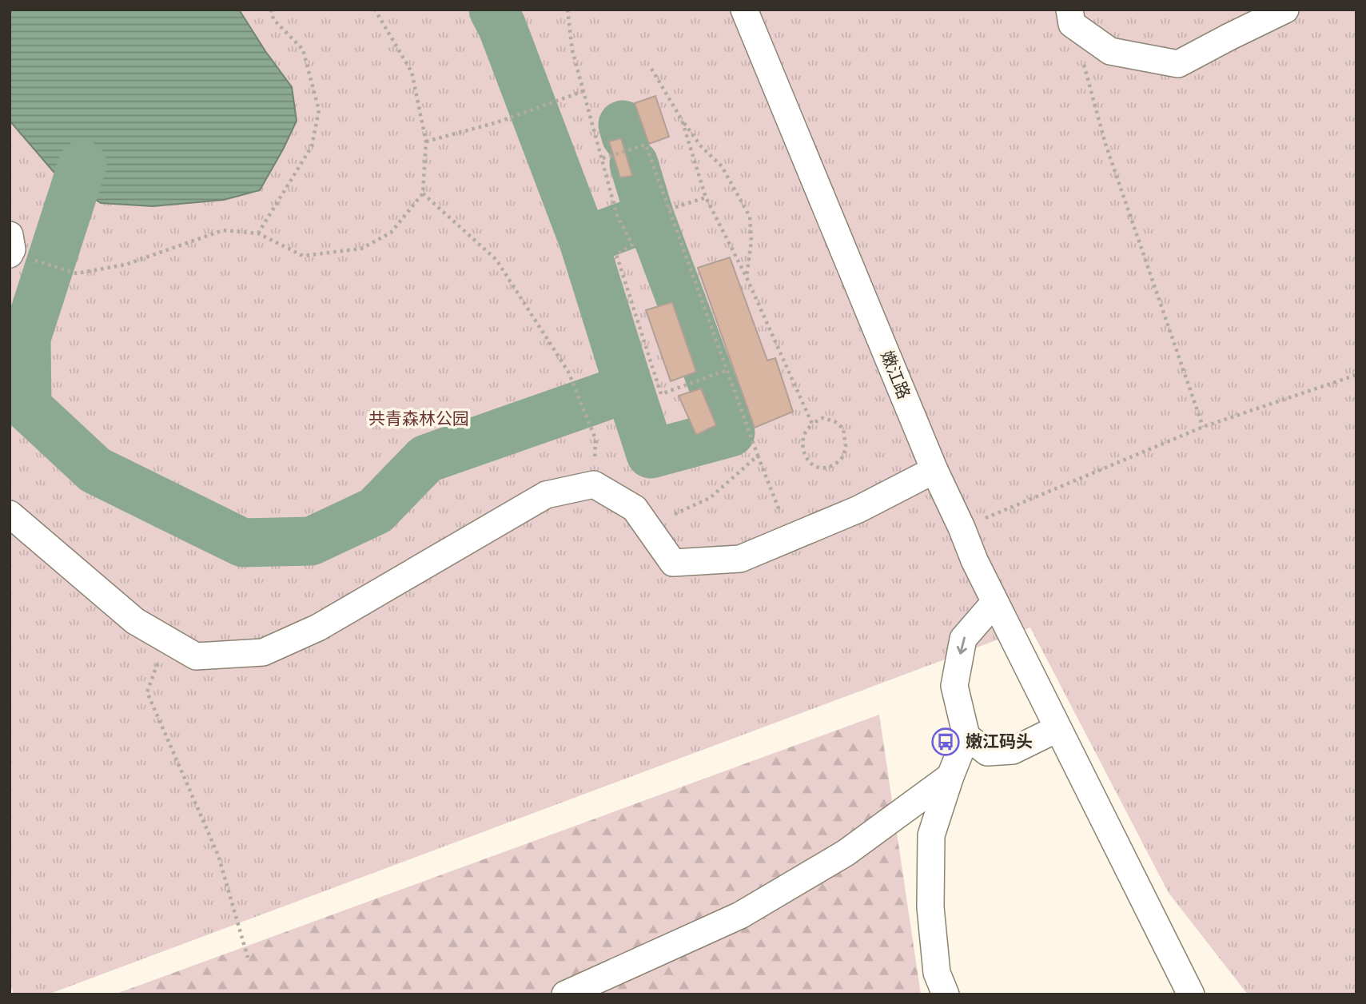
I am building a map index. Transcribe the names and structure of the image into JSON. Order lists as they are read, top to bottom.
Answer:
{
  "streets": {
    "street": ["嫩江路"]
  },
  "parks": ["共青森林公园"],
  "places": {
    "bus stop": ["嫩江码头"]
  }
}
